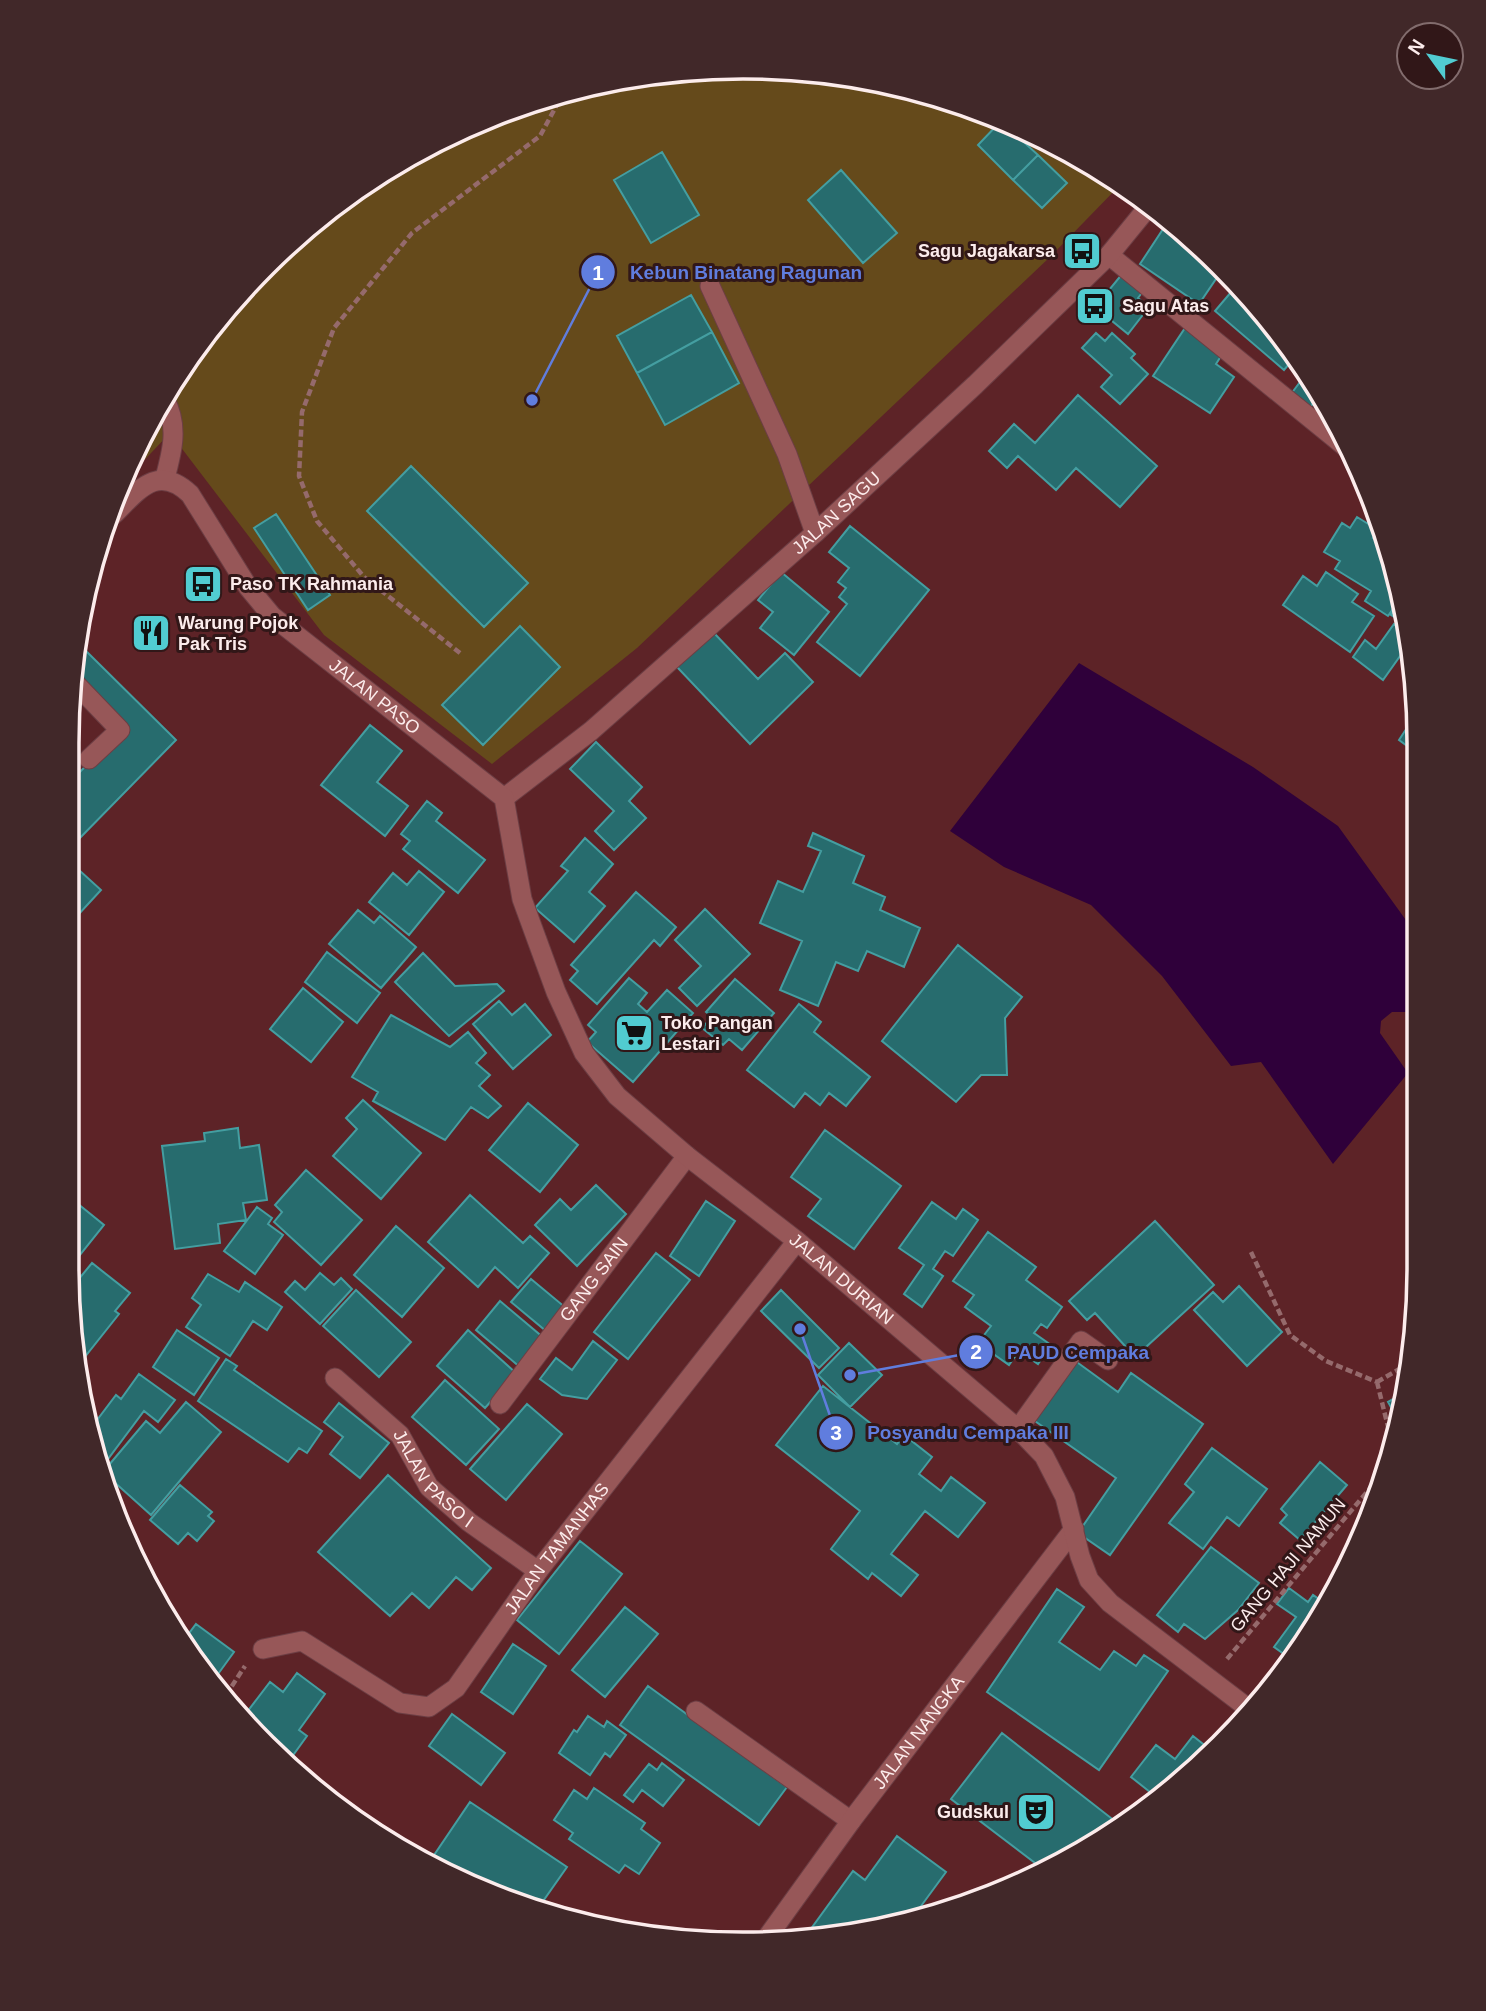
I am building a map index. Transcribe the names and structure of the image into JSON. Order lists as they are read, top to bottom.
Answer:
{
  "streets": {
    "street": [
      "JALAN SAGU",
      "JALAN PASO",
      "GANG SAIN",
      "JALAN DURIAN",
      "JALAN PASO I",
      "JALAN TAMANHAS",
      "JALAN NANGKA"
    ],
    "path": ["GANG HAJI NAMUN"]
  },
  "crossings": [
    ["JALAN SAGU", "JALAN PASO"],
    ["JALAN SAGU", "JALAN DURIAN"],
    ["JALAN PASO", "JALAN DURIAN"],
    ["GANG SAIN", "JALAN DURIAN"],
    ["JALAN DURIAN", "JALAN TAMANHAS"],
    ["JALAN DURIAN", "GANG HAJI NAMUN"],
    ["JALAN DURIAN", "JALAN NANGKA"],
    ["JALAN PASO I", "JALAN TAMANHAS"]
  ],
  "places": {
    "bus stop": ["Sagu Jagakarsa", "Sagu Atas", "Paso TK Rahmania"],
    "other": ["Kebun Binatang Ragunan", "Posyandu Cempaka III", "PAUD Cempaka"],
    "restaurant": ["Warung Pojok Pak Tris"],
    "supermarket": ["Toko Pangan Lestari"],
    "theatre": ["Gudskul"]
  },
  "north": "top left"
}
